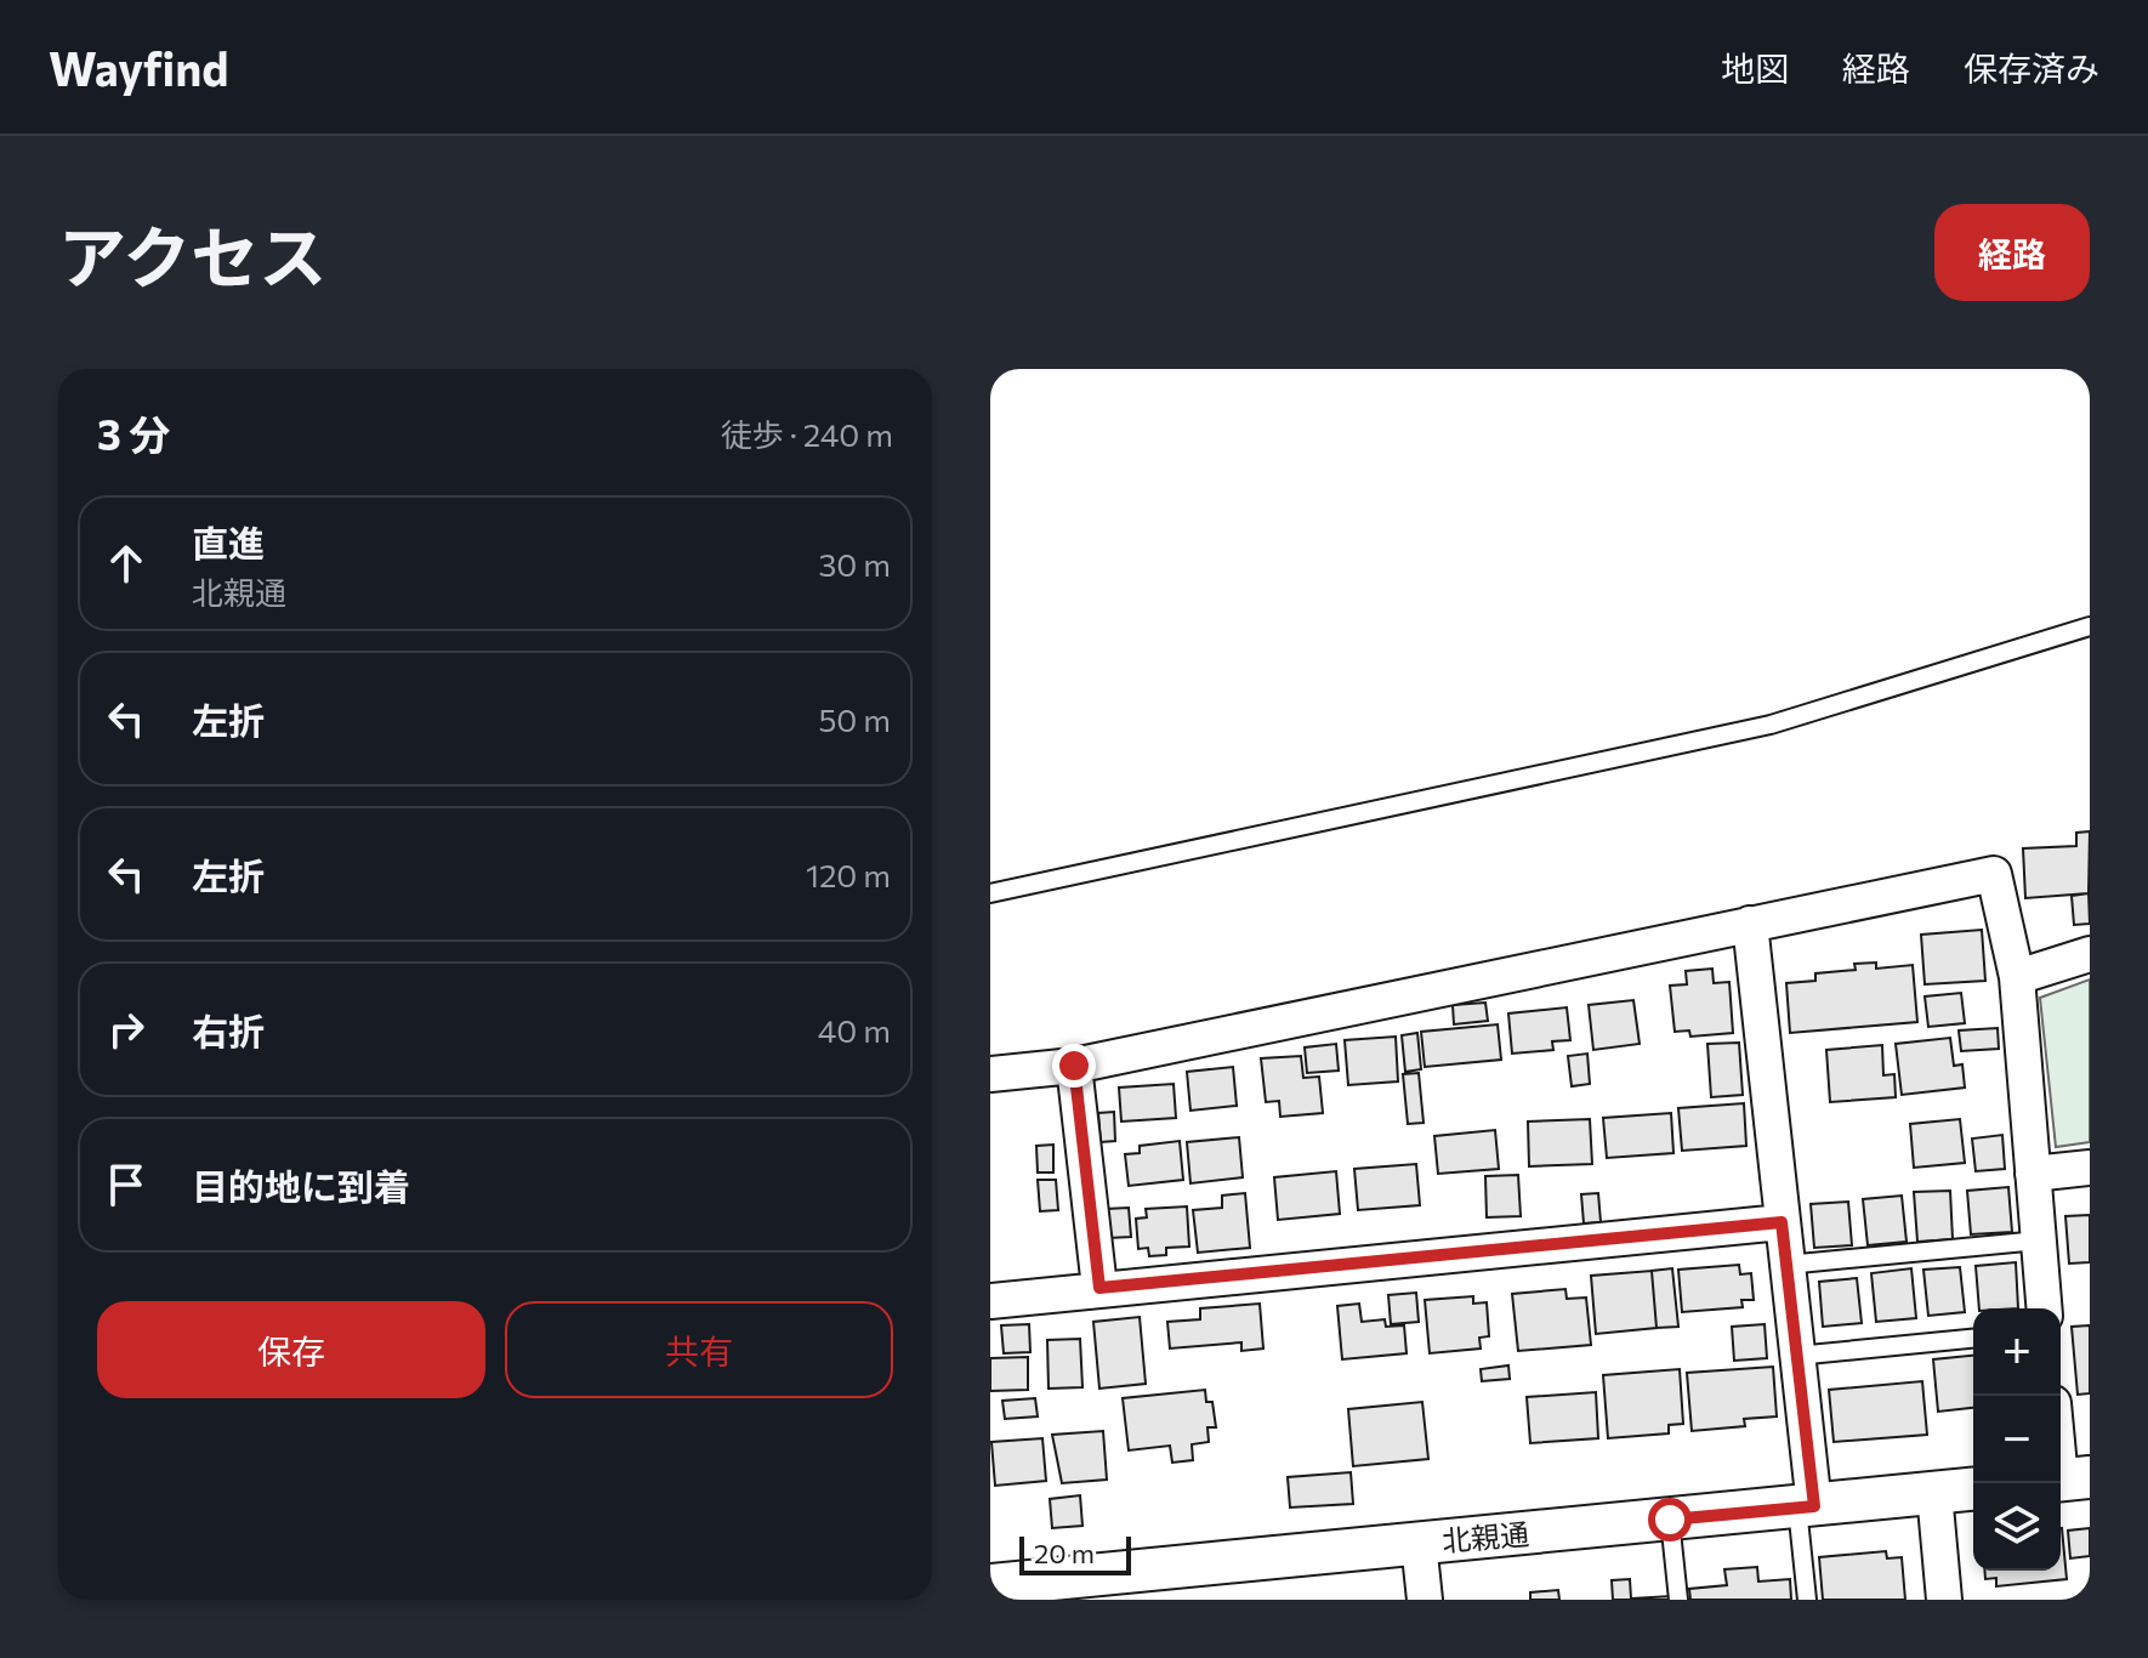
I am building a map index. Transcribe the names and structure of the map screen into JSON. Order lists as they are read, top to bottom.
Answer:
{
  "streets": {
    "street": ["北親通"]
  },
  "scale_bar": "20 m",
  "page": {
    "header": "Wayfind",
    "nav": ["地図", "経路", "保存済み"],
    "title": "アクセス",
    "buttons": [
      "経路",
      ["保存", "共有"]
    ],
    "heading": ["3 分", "徒歩 · 240 m"],
    "list": [
      ["直進", "北親通", "30 m"],
      ["左折", "50 m"],
      ["左折", "120 m"],
      ["右折", "40 m"],
      "目的地に到着"
    ],
    "map_buttons": ["+", "−"],
    "scale": "20 m"
  }
}
